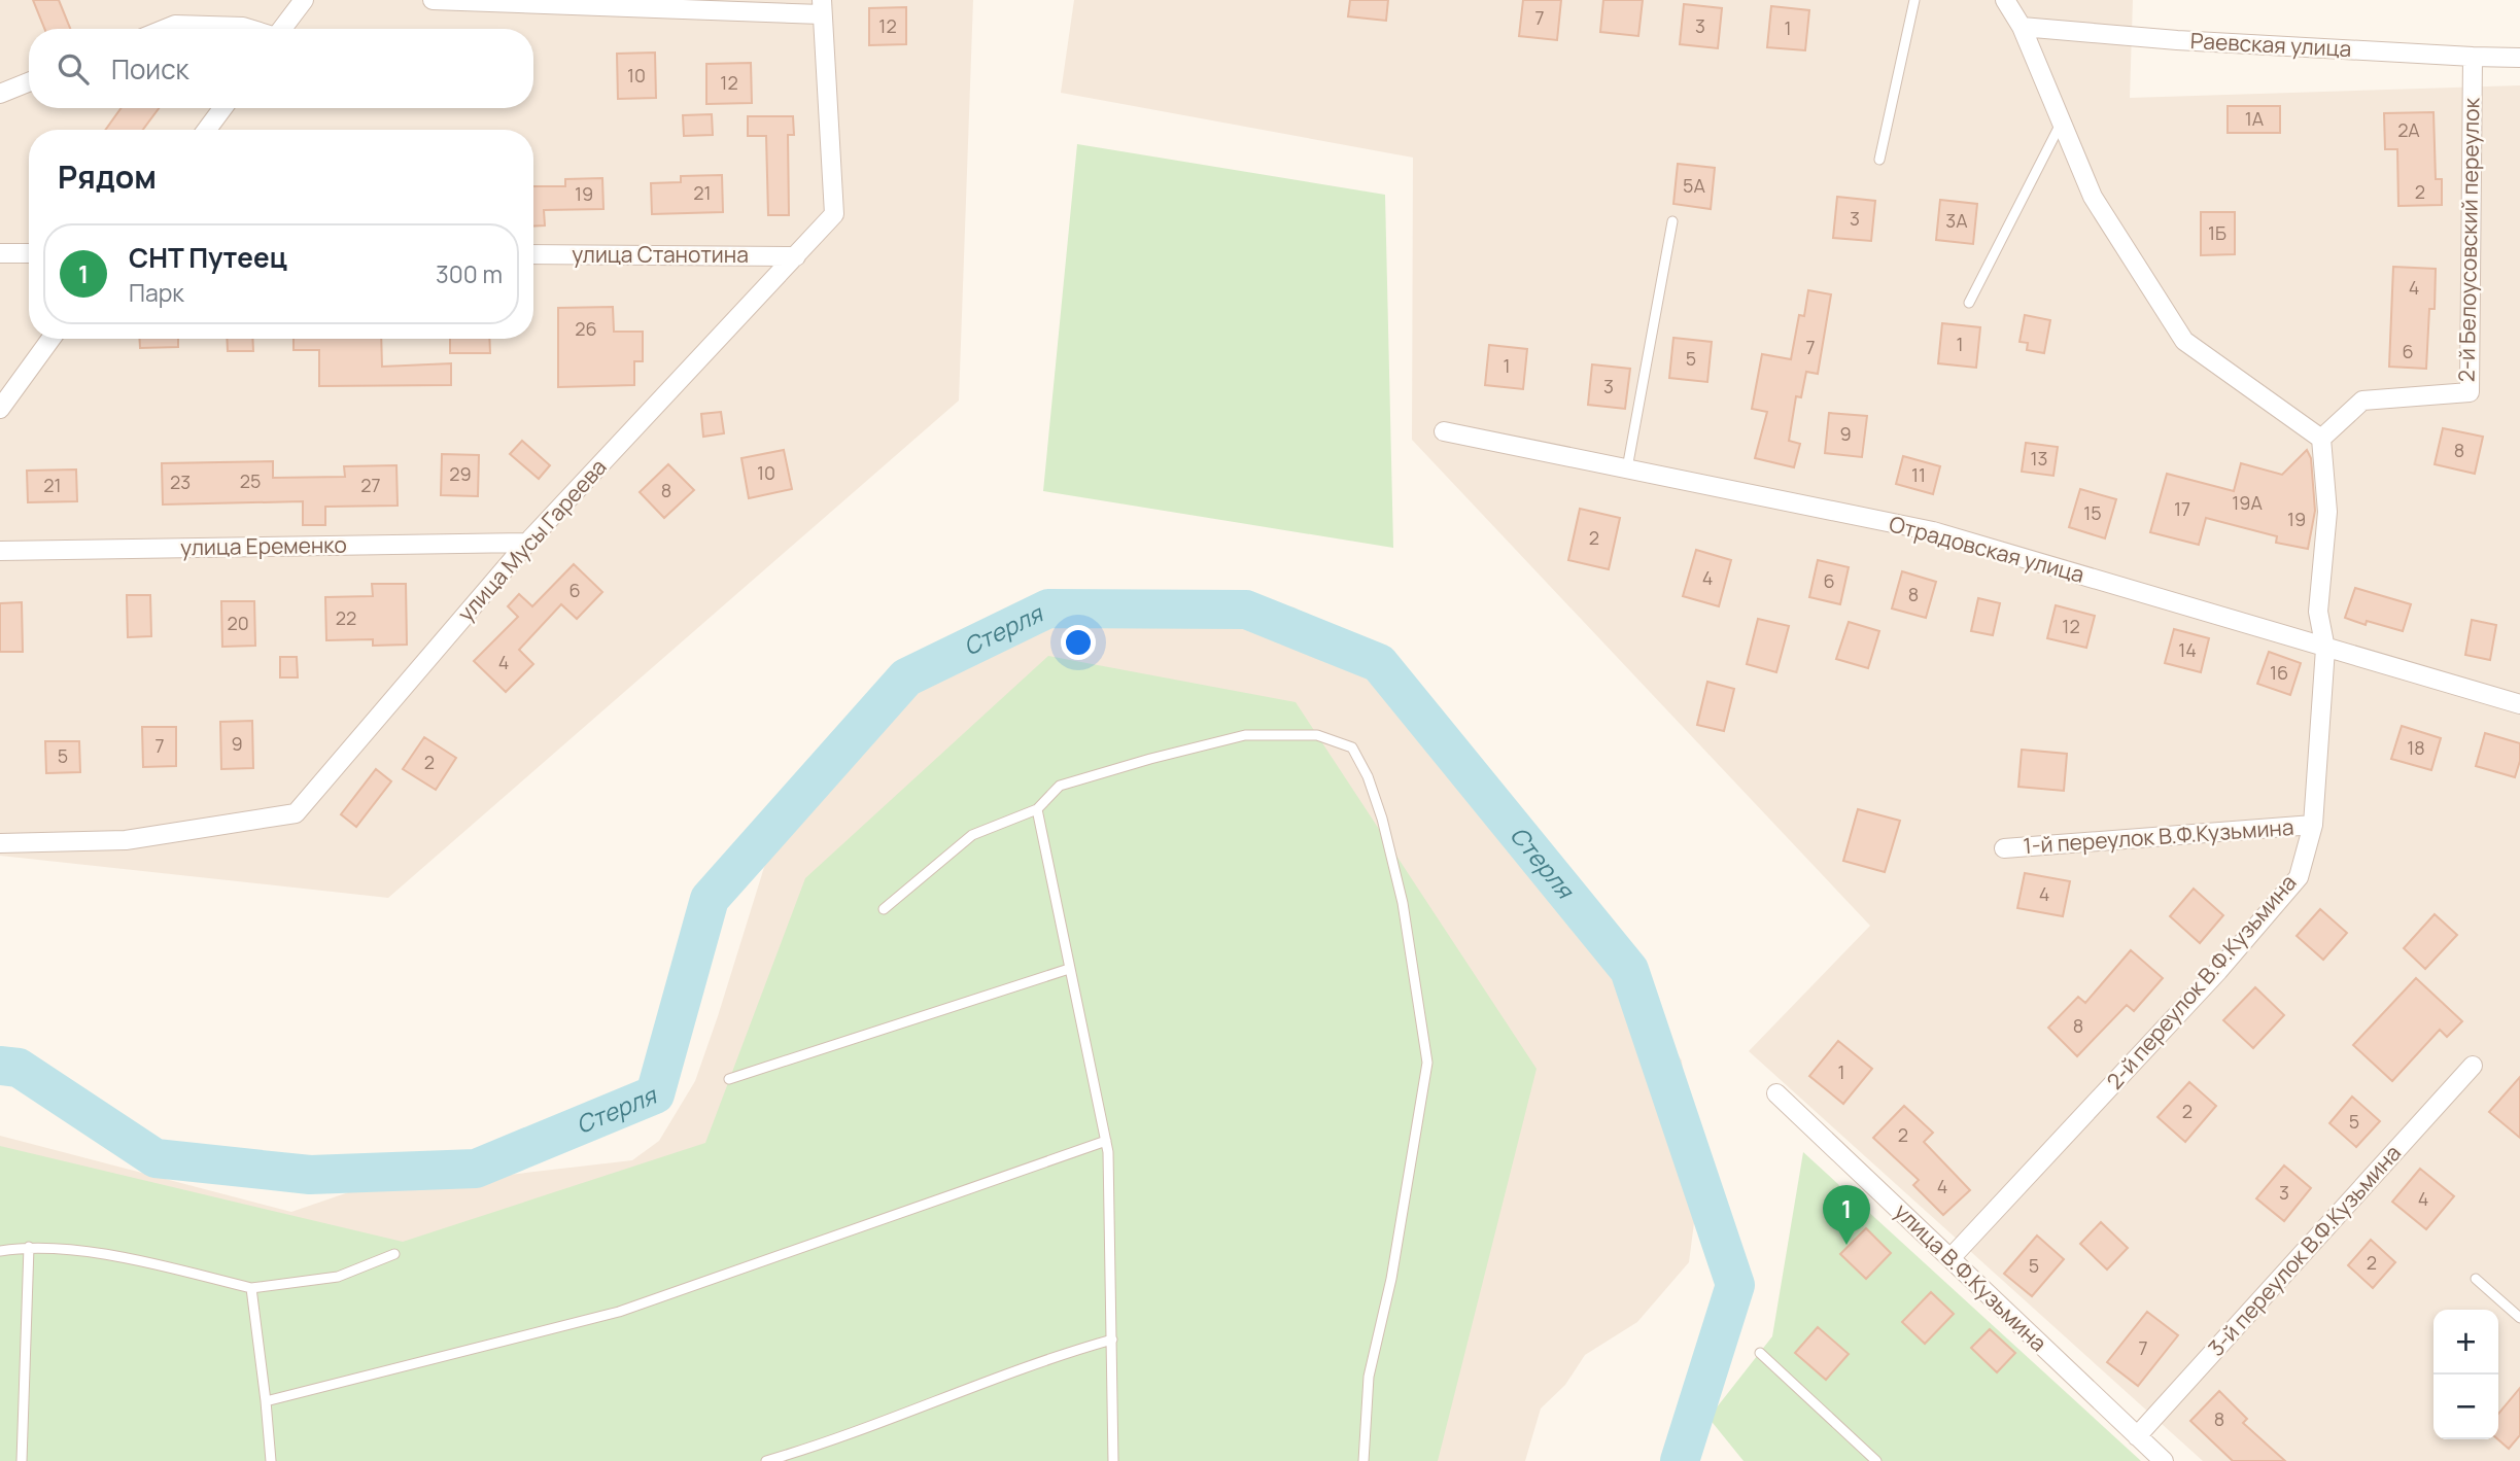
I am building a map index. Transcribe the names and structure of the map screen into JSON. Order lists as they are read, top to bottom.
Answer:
{
  "streets": {
    "street": [
      "Раевская улица",
      "2-й Белоусовский переулок",
      "улица Станотина",
      "улица Мусы Гареева",
      "улица Еременко",
      "Отрадовская улица",
      "1-й переулок В.Ф.Кузьмина",
      "2-й переулок В.Ф.Кузьмина",
      "3-й переулок В.Ф.Кузьмина",
      "улица В.Ф.Кузьмина"
    ]
  },
  "crossings": [
    ["Раевская улица", "2-й Белоусовский переулок"],
    ["2-й Белоусовский переулок", "2-й переулок В.Ф.Кузьмина"],
    ["улица Станотина", "улица Мусы Гареева"],
    ["улица Мусы Гареева", "улица Еременко"],
    ["Отрадовская улица", "2-й переулок В.Ф.Кузьмина"],
    ["1-й переулок В.Ф.Кузьмина", "2-й переулок В.Ф.Кузьмина"],
    ["2-й переулок В.Ф.Кузьмина", "улица В.Ф.Кузьмина"],
    ["3-й переулок В.Ф.Кузьмина", "улица В.Ф.Кузьмина"]
  ],
  "water": ["Стерля"],
  "house_numbers": [
    "7",
    "12",
    "3",
    "1",
    "10",
    "12",
    "1А",
    "2А",
    "5А",
    "2",
    "21",
    "19",
    "3",
    "3А",
    "1Б",
    "4",
    "26",
    "1",
    "7",
    "6",
    "5",
    "1",
    "3",
    "9",
    "8",
    "13",
    "10",
    "29",
    "11",
    "25",
    "23",
    "21",
    "27",
    "8",
    "19А",
    "17",
    "15",
    "19",
    "2",
    "4",
    "6",
    "6",
    "8",
    "22",
    "20",
    "12",
    "14",
    "4",
    "16",
    "9",
    "7",
    "18",
    "5",
    "2",
    "4",
    "8",
    "1",
    "2",
    "5",
    "2",
    "4",
    "3",
    "4",
    "2",
    "5",
    "7",
    "8"
  ],
  "page": {
    "search": "Поиск",
    "heading": "Рядом",
    "list": [
      {
        "mark": "1",
        "name": "СНТ Путеец",
        "note": "Парк",
        "value": "300 m"
      }
    ],
    "pins": "1",
    "map_buttons": ["+", "−"]
  }
}
